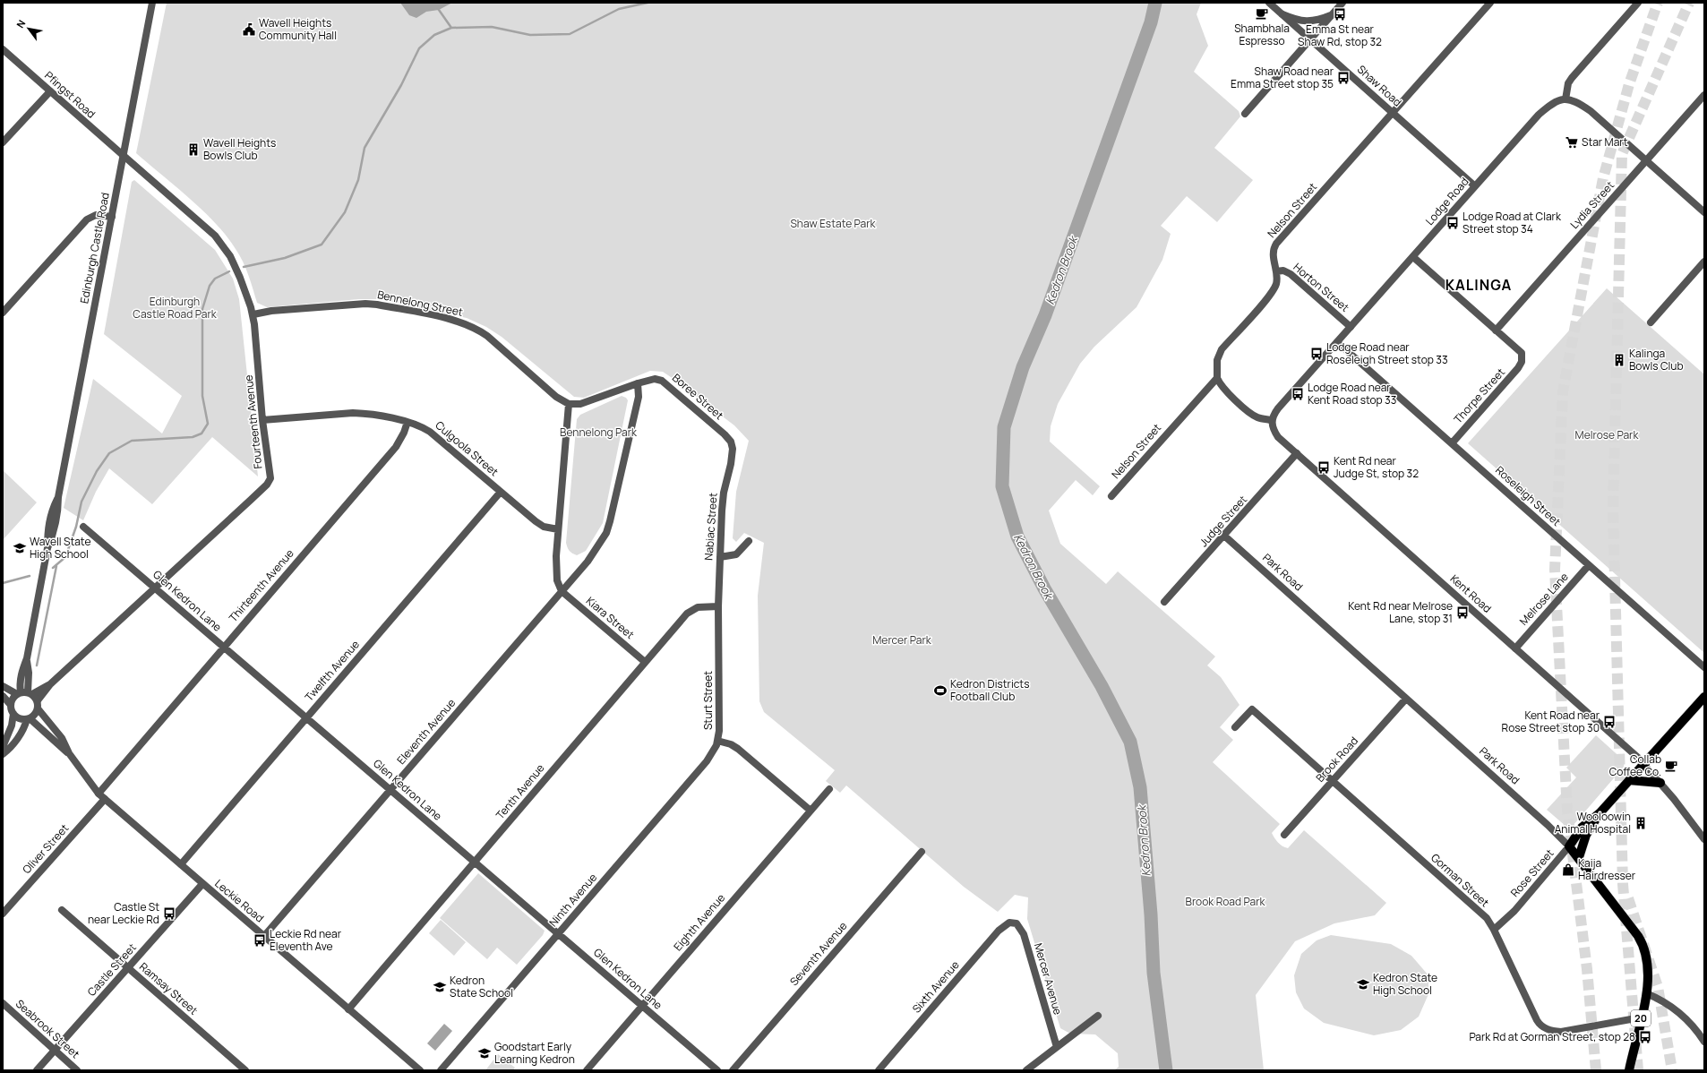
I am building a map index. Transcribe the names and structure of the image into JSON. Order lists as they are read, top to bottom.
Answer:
{
  "streets": {
    "main road": ["Park Road", "Rose Street", "20"],
    "street": [
      "Shaw Road",
      "Pfingst Road",
      "Lodge Road",
      "Lydia Street",
      "Nelson Street",
      "Edinburgh Castle Road",
      "Horton Street",
      "Bennelong Street",
      "Thorpe Street",
      "Boree Street",
      "Fourteenth Avenue",
      "Culgoola Street",
      "Roseleigh Street",
      "Judge Street",
      "Nabiac Street",
      "Thirteenth Avenue",
      "Kent Road",
      "Melrose Lane",
      "Glen Kedron Lane",
      "Kiara Street",
      "Twelfth Avenue",
      "Sturt Street",
      "Eleventh Avenue",
      "Brook Road",
      "Tenth Avenue",
      "Oliver Street",
      "Gorman Street",
      "Ninth Avenue",
      "Leckie Road",
      "Eighth Avenue",
      "Seventh Avenue",
      "Castle Street",
      "Mercer Avenue",
      "Sixth Avenue",
      "Ramsay Street",
      "Seabrook Street"
    ]
  },
  "crossings": [
    ["Shaw Road", "Lodge Road"],
    ["Shaw Road", "Nelson Street"],
    ["Pfingst Road", "Edinburgh Castle Road"],
    ["Pfingst Road", "Fourteenth Avenue"],
    ["Lodge Road", "Horton Street"],
    ["Lodge Road", "Roseleigh Street"],
    ["Lodge Road", "Kent Road"],
    ["Lydia Street", "Thorpe Street"],
    ["Nelson Street", "Horton Street"],
    ["Edinburgh Castle Road", "Fourteenth Avenue"],
    ["Edinburgh Castle Road", "Leckie Road"],
    ["Bennelong Street", "Fourteenth Avenue"],
    ["Thorpe Street", "Roseleigh Street"],
    ["Boree Street", "Nabiac Street"],
    ["Boree Street", "Eleventh Avenue"],
    ["Fourteenth Avenue", "Culgoola Street"],
    ["Fourteenth Avenue", "Glen Kedron Lane"],
    ["Fourteenth Avenue", "Leckie Road"],
    ["Culgoola Street", "Thirteenth Avenue"],
    ["Culgoola Street", "Twelfth Avenue"],
    ["Roseleigh Street", "Melrose Lane"],
    ["Judge Street", "Park Road"],
    ["Judge Street", "Kent Road"],
    ["Nabiac Street", "Sturt Street"],
    ["Nabiac Street", "Tenth Avenue"],
    ["Park Road", "Brook Road"],
    ["Park Road", "Rose Street"],
    ["Park Road", "Gorman Street"],
    ["Thirteenth Avenue", "Glen Kedron Lane"],
    ["Thirteenth Avenue", "Leckie Road"],
    ["Kent Road", "Melrose Lane"],
    ["Kent Road", "Rose Street"],
    ["Glen Kedron Lane", "Twelfth Avenue"],
    ["Glen Kedron Lane", "Eleventh Avenue"],
    ["Glen Kedron Lane", "Tenth Avenue"],
    ["Glen Kedron Lane", "Ninth Avenue"],
    ["Glen Kedron Lane", "Eighth Avenue"],
    ["Kiara Street", "Eleventh Avenue"],
    ["Kiara Street", "Tenth Avenue"],
    ["Twelfth Avenue", "Leckie Road"],
    ["Sturt Street", "Tenth Avenue"],
    ["Sturt Street", "Ninth Avenue"],
    ["Sturt Street", "Eighth Avenue"],
    ["Eleventh Avenue", "Leckie Road"],
    ["Brook Road", "Gorman Street"],
    ["Tenth Avenue", "Leckie Road"],
    ["Oliver Street", "Leckie Road"],
    ["Rose Street", "Gorman Street"],
    ["Leckie Road", "Castle Street"],
    ["Castle Street", "Ramsay Street"],
    ["Castle Street", "Seabrook Street"],
    ["Mercer Avenue", "Sixth Avenue"]
  ],
  "districts": ["KALINGA"],
  "water": ["Kedron Brook"],
  "parks": [
    "Shaw Estate Park",
    "Edinburgh Castle Road Park",
    "Bennelong Park",
    "Melrose Park",
    "Mercer Park",
    "Brook Road Park"
  ],
  "places": {
    "cafe": ["Shambhala Espresso", "Collab Coffee Co."],
    "bus stop": [
      "Emma St near Shaw Rd, stop 32",
      "Shaw Road near Emma Street stop 35",
      "Lodge Road at Clark Street stop 34",
      "Lodge Road near Roseleigh Street stop 33",
      "Lodge Road near Kent Road stop 33",
      "Kent Rd near Judge St, stop 32",
      "Kent Rd near Melrose Lane, stop 31",
      "Kent Road near Rose Street stop 30",
      "Castle St near Leckie Rd",
      "Leckie Rd near Eleventh Ave",
      "Park Rd at Gorman Street, stop 28"
    ],
    "public building": ["Wavell Heights Community Hall"],
    "supermarket": ["Star Mart"],
    "building": ["Wavell Heights Bowls Club", "Kalinga Bowls Club", "Wooloowin Animal Hospital"],
    "school or university": [
      "Wavell State High School",
      "Kedron State High School",
      "Kedron State School",
      "Goodstart Early Learning Kedron"
    ],
    "sports": ["Kedron Districts Football Club"],
    "shop": ["Kaija Hairdresser"]
  },
  "north": "top left"
}
